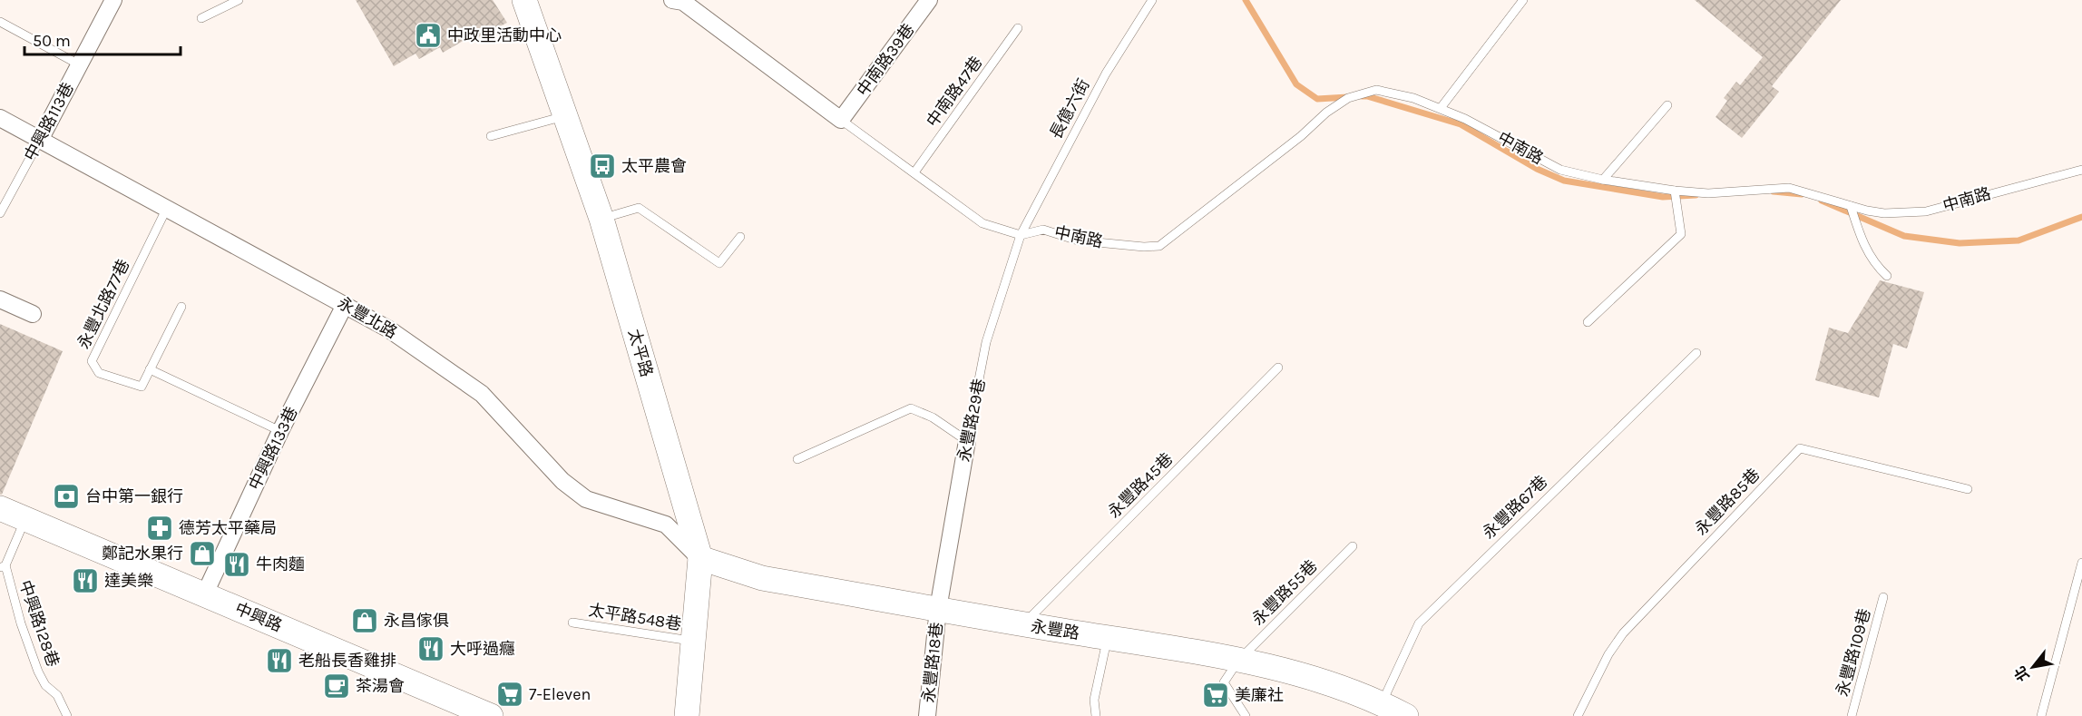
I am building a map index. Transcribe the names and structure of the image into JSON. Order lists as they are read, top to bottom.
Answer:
{
  "streets": {
    "street": [
      "中南路39巷",
      "中興路113巷",
      "中南路",
      "永豐北路",
      "太平路",
      "永豐路29巷",
      "中興路133巷",
      "中興路",
      "永豐路",
      "永豐路18巷"
    ],
    "lane": [
      "中南路47巷",
      "長億六街",
      "永豐北路77巷",
      "永豐路45巷",
      "永豐路85巷",
      "永豐路67巷",
      "永豐路55巷",
      "太平路548巷",
      "中興路128巷",
      "永豐路109巷"
    ]
  },
  "crossings": [
    ["中南路39巷", "中南路"],
    ["中南路47巷", "中南路"],
    ["長億六街", "中南路"],
    ["長億六街", "永豐路29巷"],
    ["中興路113巷", "永豐北路"],
    ["中南路", "永豐路29巷"],
    ["永豐北路77巷", "永豐北路"],
    ["永豐北路", "太平路"],
    ["永豐北路", "中興路133巷"],
    ["永豐北路", "永豐路"],
    ["太平路", "太平路548巷"],
    ["太平路", "永豐路"],
    ["永豐路29巷", "永豐路"],
    ["永豐路29巷", "永豐路18巷"],
    ["中興路133巷", "中興路"],
    ["永豐路45巷", "永豐路"],
    ["永豐路67巷", "永豐路"],
    ["永豐路55巷", "永豐路"],
    ["永豐路", "永豐路18巷"]
  ],
  "places": {
    "public building": ["中政里活動中心"],
    "bus stop": ["太平農會"],
    "bank": ["台中第一銀行"],
    "pharmacy": ["德芳太平藥局"],
    "shop": ["鄭記水果行", "永昌傢俱"],
    "restaurant": [
      "牛肉麵",
      "達美樂",
      "大呼過癮",
      "老船長香雞排"
    ],
    "cafe": ["茶湯會"],
    "supermarket": ["7-Eleven", "美廉社"]
  },
  "scale_bar": "50 m",
  "north": "bottom left"
}
